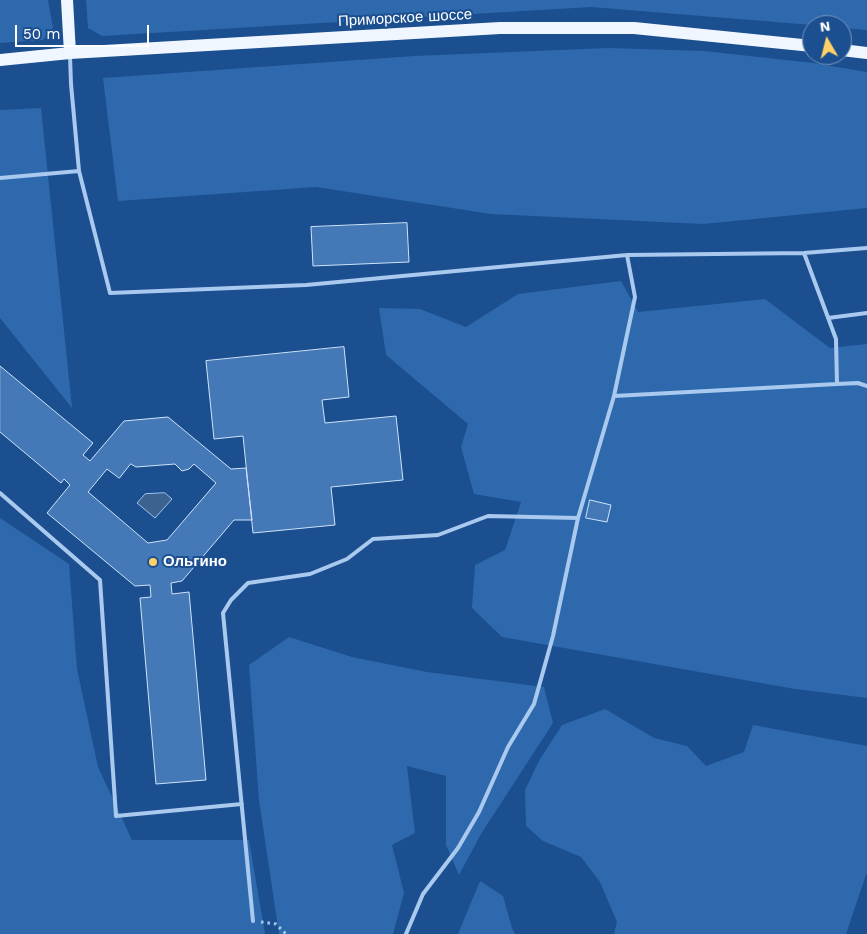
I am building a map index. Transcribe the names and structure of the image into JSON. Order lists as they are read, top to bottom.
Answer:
{
  "streets": {
    "main road": ["Приморское шоссе"]
  },
  "places": ["Ольгино"],
  "scale_bar": "50 m",
  "north": "top"
}
